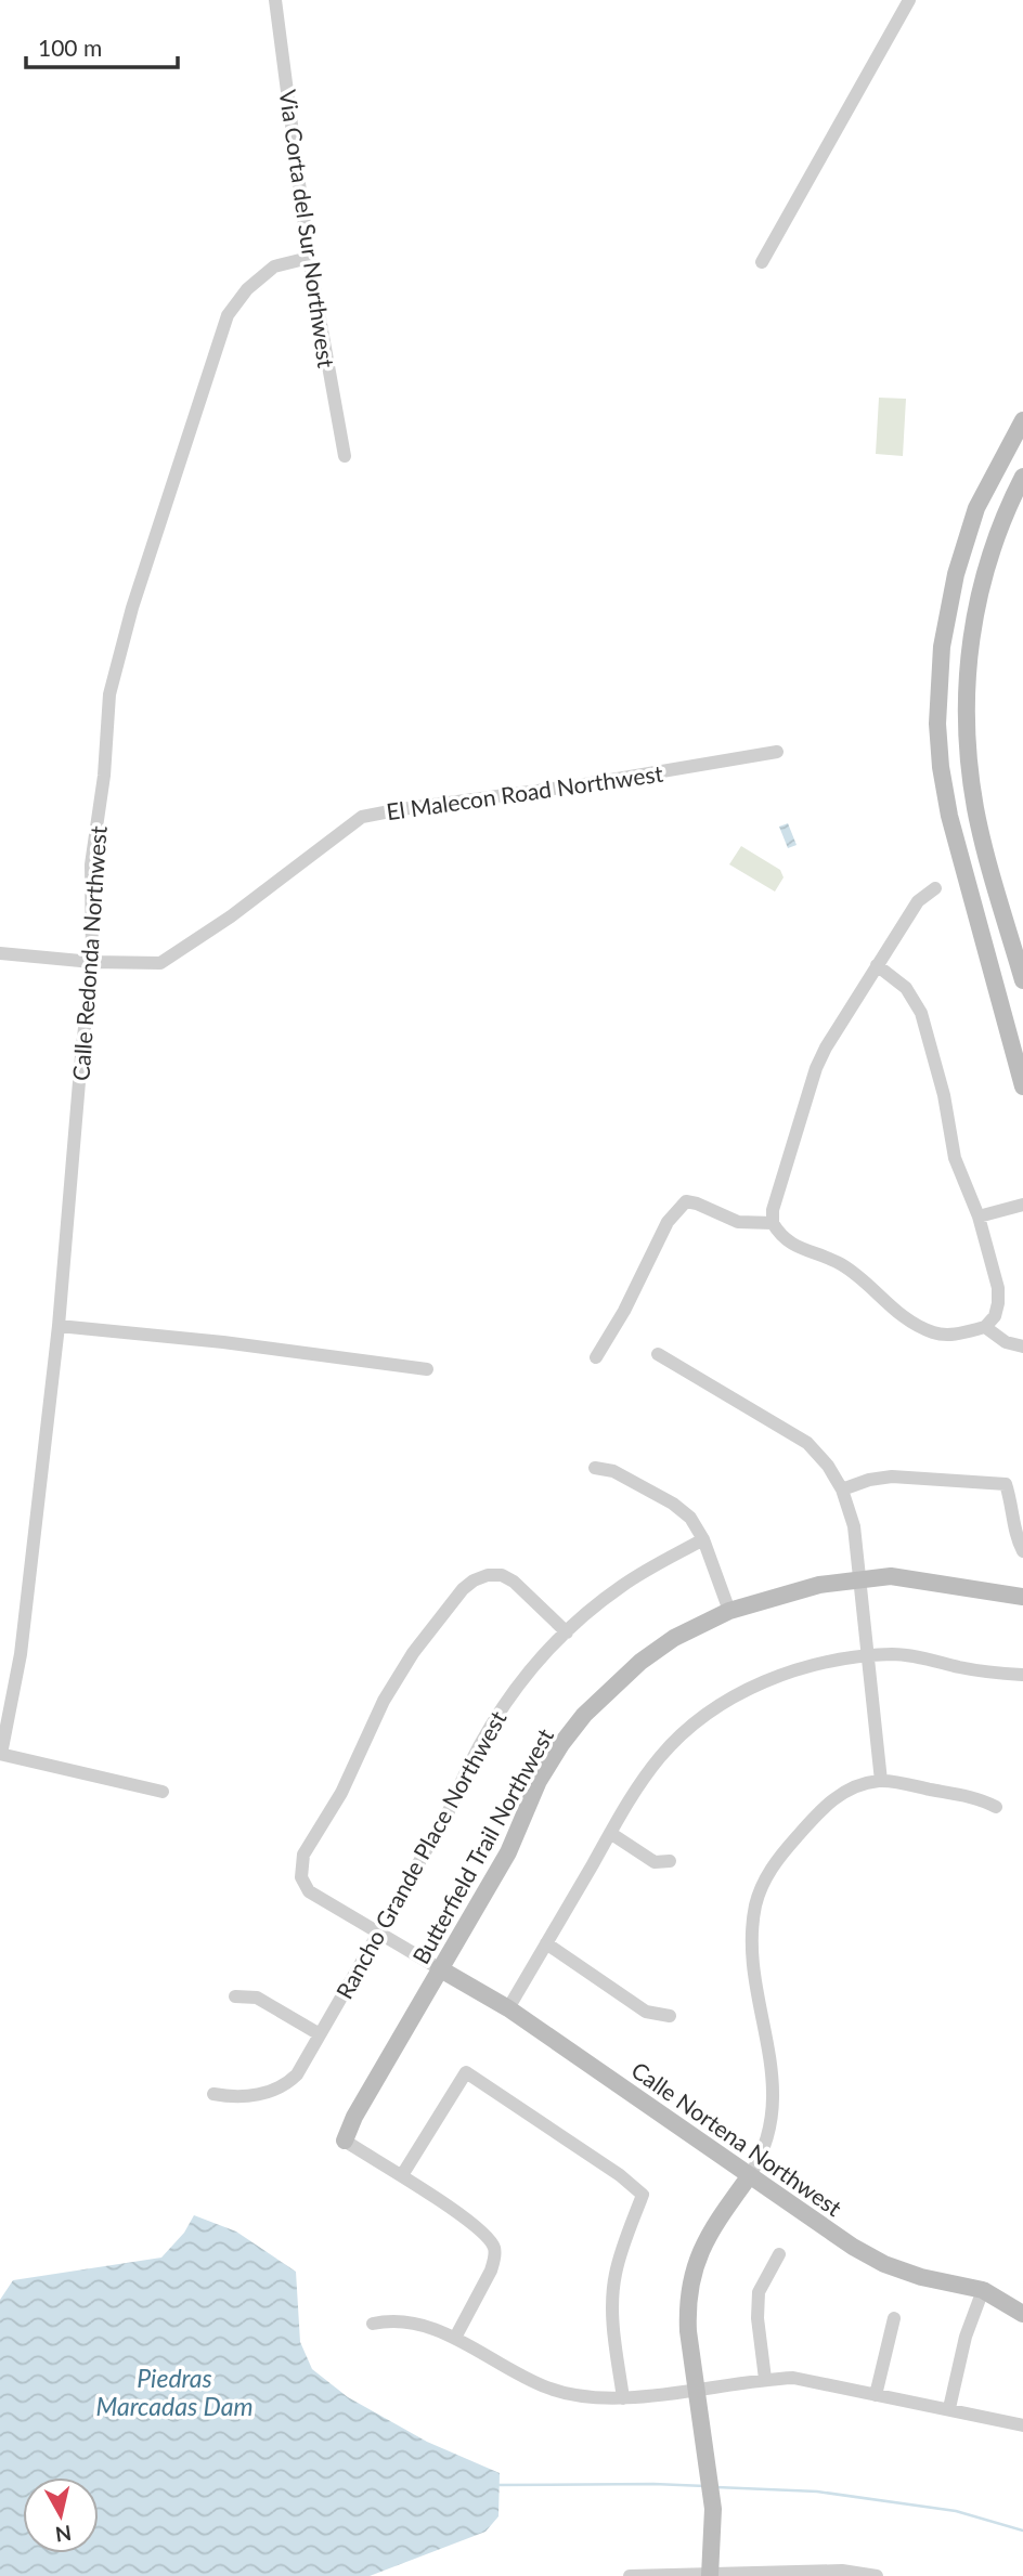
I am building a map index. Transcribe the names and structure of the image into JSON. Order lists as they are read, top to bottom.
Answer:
{
  "streets": {
    "street": [
      "Via Corta del Sur Northwest",
      "El Malecon Road Northwest",
      "Calle Redonda Northwest",
      "Butterfield Trail Northwest",
      "Rancho Grande Place Northwest",
      "Calle Nortena Northwest"
    ]
  },
  "crossings": [
    ["Via Corta del Sur Northwest", "Calle Redonda Northwest"],
    ["El Malecon Road Northwest", "Calle Redonda Northwest"],
    ["Butterfield Trail Northwest", "Calle Nortena Northwest"]
  ],
  "water": ["Piedras Marcadas Dam"],
  "scale_bar": "100 m",
  "north": "bottom"
}
